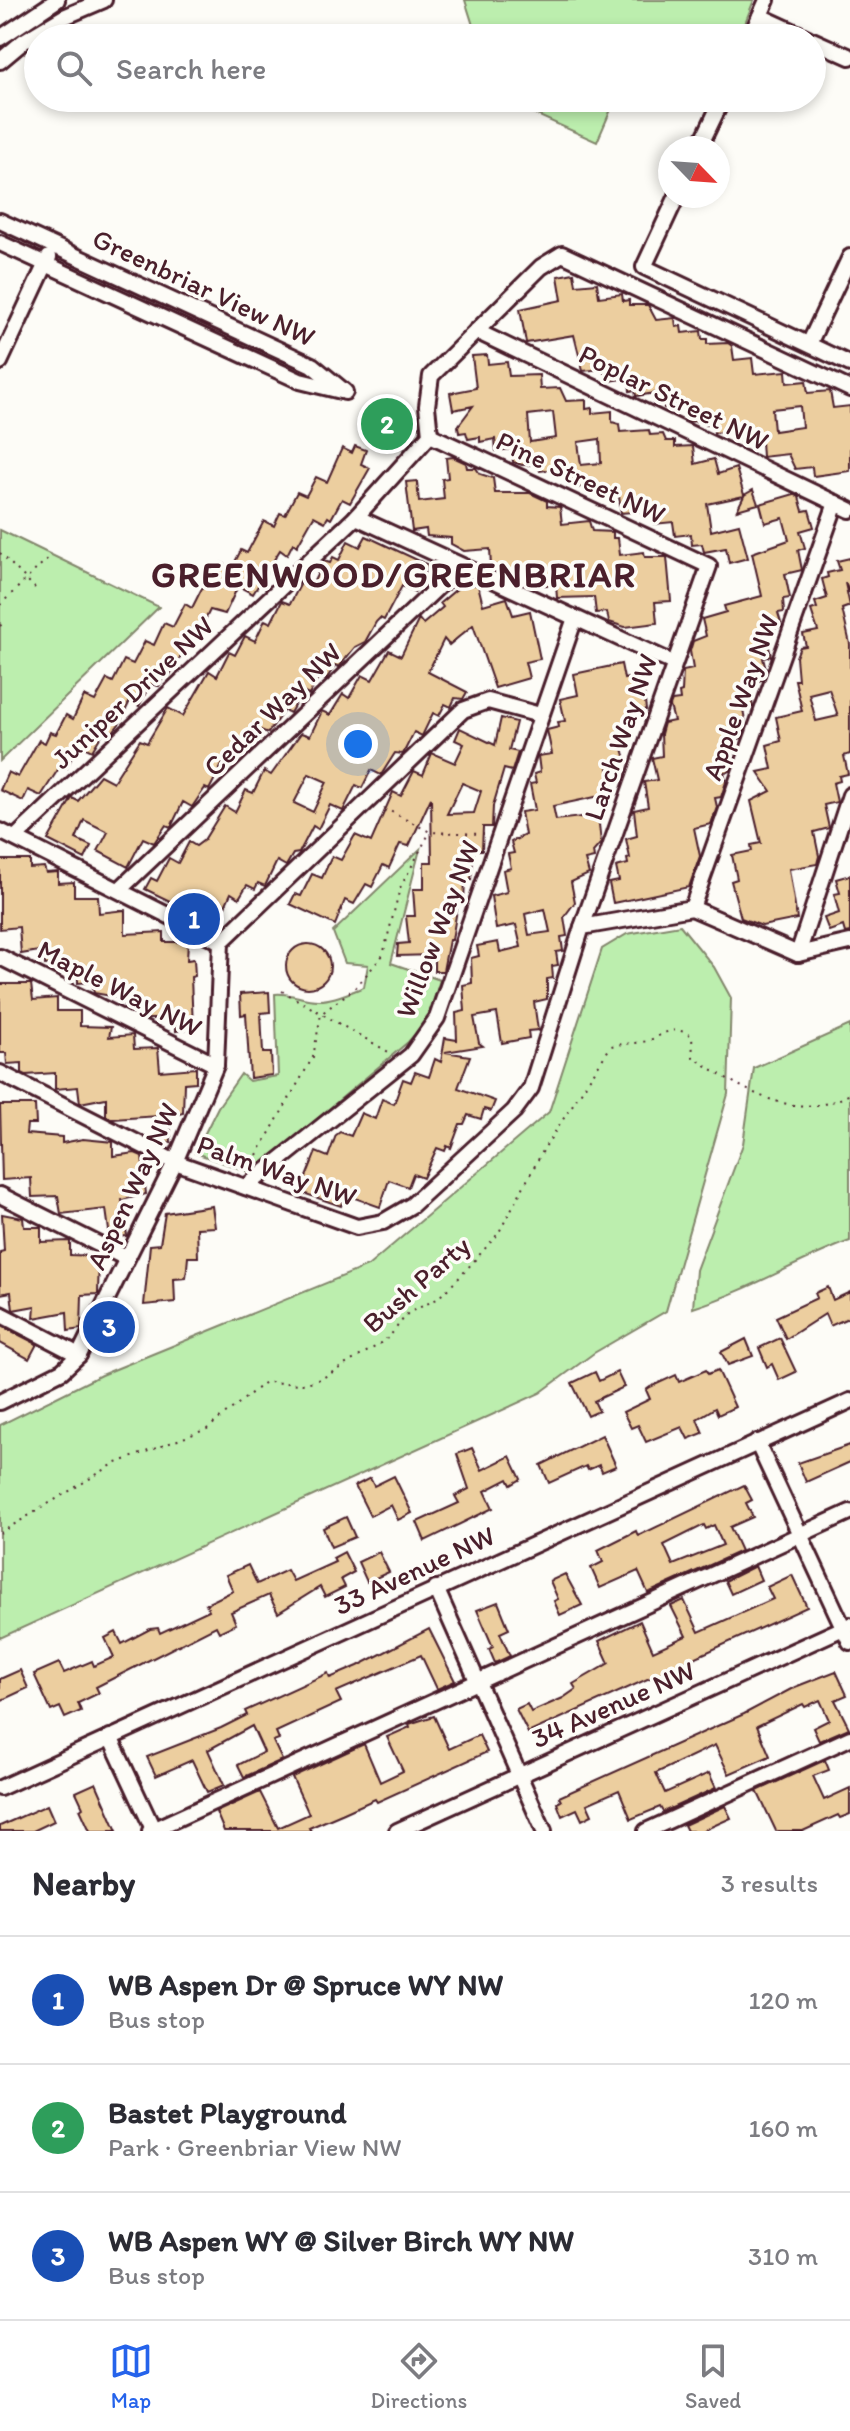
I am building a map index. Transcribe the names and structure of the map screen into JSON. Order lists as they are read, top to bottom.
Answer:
{
  "streets": {
    "street": [
      "Greenbriar View NW",
      "Poplar Street NW",
      "Pine Street NW",
      "Juniper Drive NW",
      "Apple Way NW",
      "Cedar Way NW",
      "Larch Way NW",
      "Willow Way NW",
      "Maple Way NW",
      "Palm Way NW",
      "Aspen Way NW",
      "33 Avenue NW",
      "34 Avenue NW"
    ],
    "path": ["Bush Party"]
  },
  "crossings": [
    ["Poplar Street NW", "Apple Way NW"],
    ["Pine Street NW", "Juniper Drive NW"],
    ["Pine Street NW", "Larch Way NW"],
    ["Larch Way NW", "Palm Way NW"],
    ["Willow Way NW", "Palm Way NW"],
    ["Maple Way NW", "Aspen Way NW"],
    ["Palm Way NW", "Aspen Way NW"]
  ],
  "districts": ["GREENWOOD/GREENBRIAR"],
  "north": "bottom right",
  "page": {
    "search": "Search here",
    "pins": ["2", "1", "3"],
    "heading": ["Nearby", "3 results"],
    "list": [
      {
        "mark": "1",
        "name": "WB Aspen Dr @ Spruce WY NW",
        "note": "Bus stop",
        "value": "120 m"
      },
      {
        "mark": "2",
        "name": "Bastet Playground",
        "note": "Park · Greenbriar View NW",
        "value": "160 m"
      },
      {
        "mark": "3",
        "name": "WB Aspen WY @ Silver Birch WY NW",
        "note": "Bus stop",
        "value": "310 m"
      }
    ],
    "nav": ["Map", "Directions", "Saved"]
  }
}
